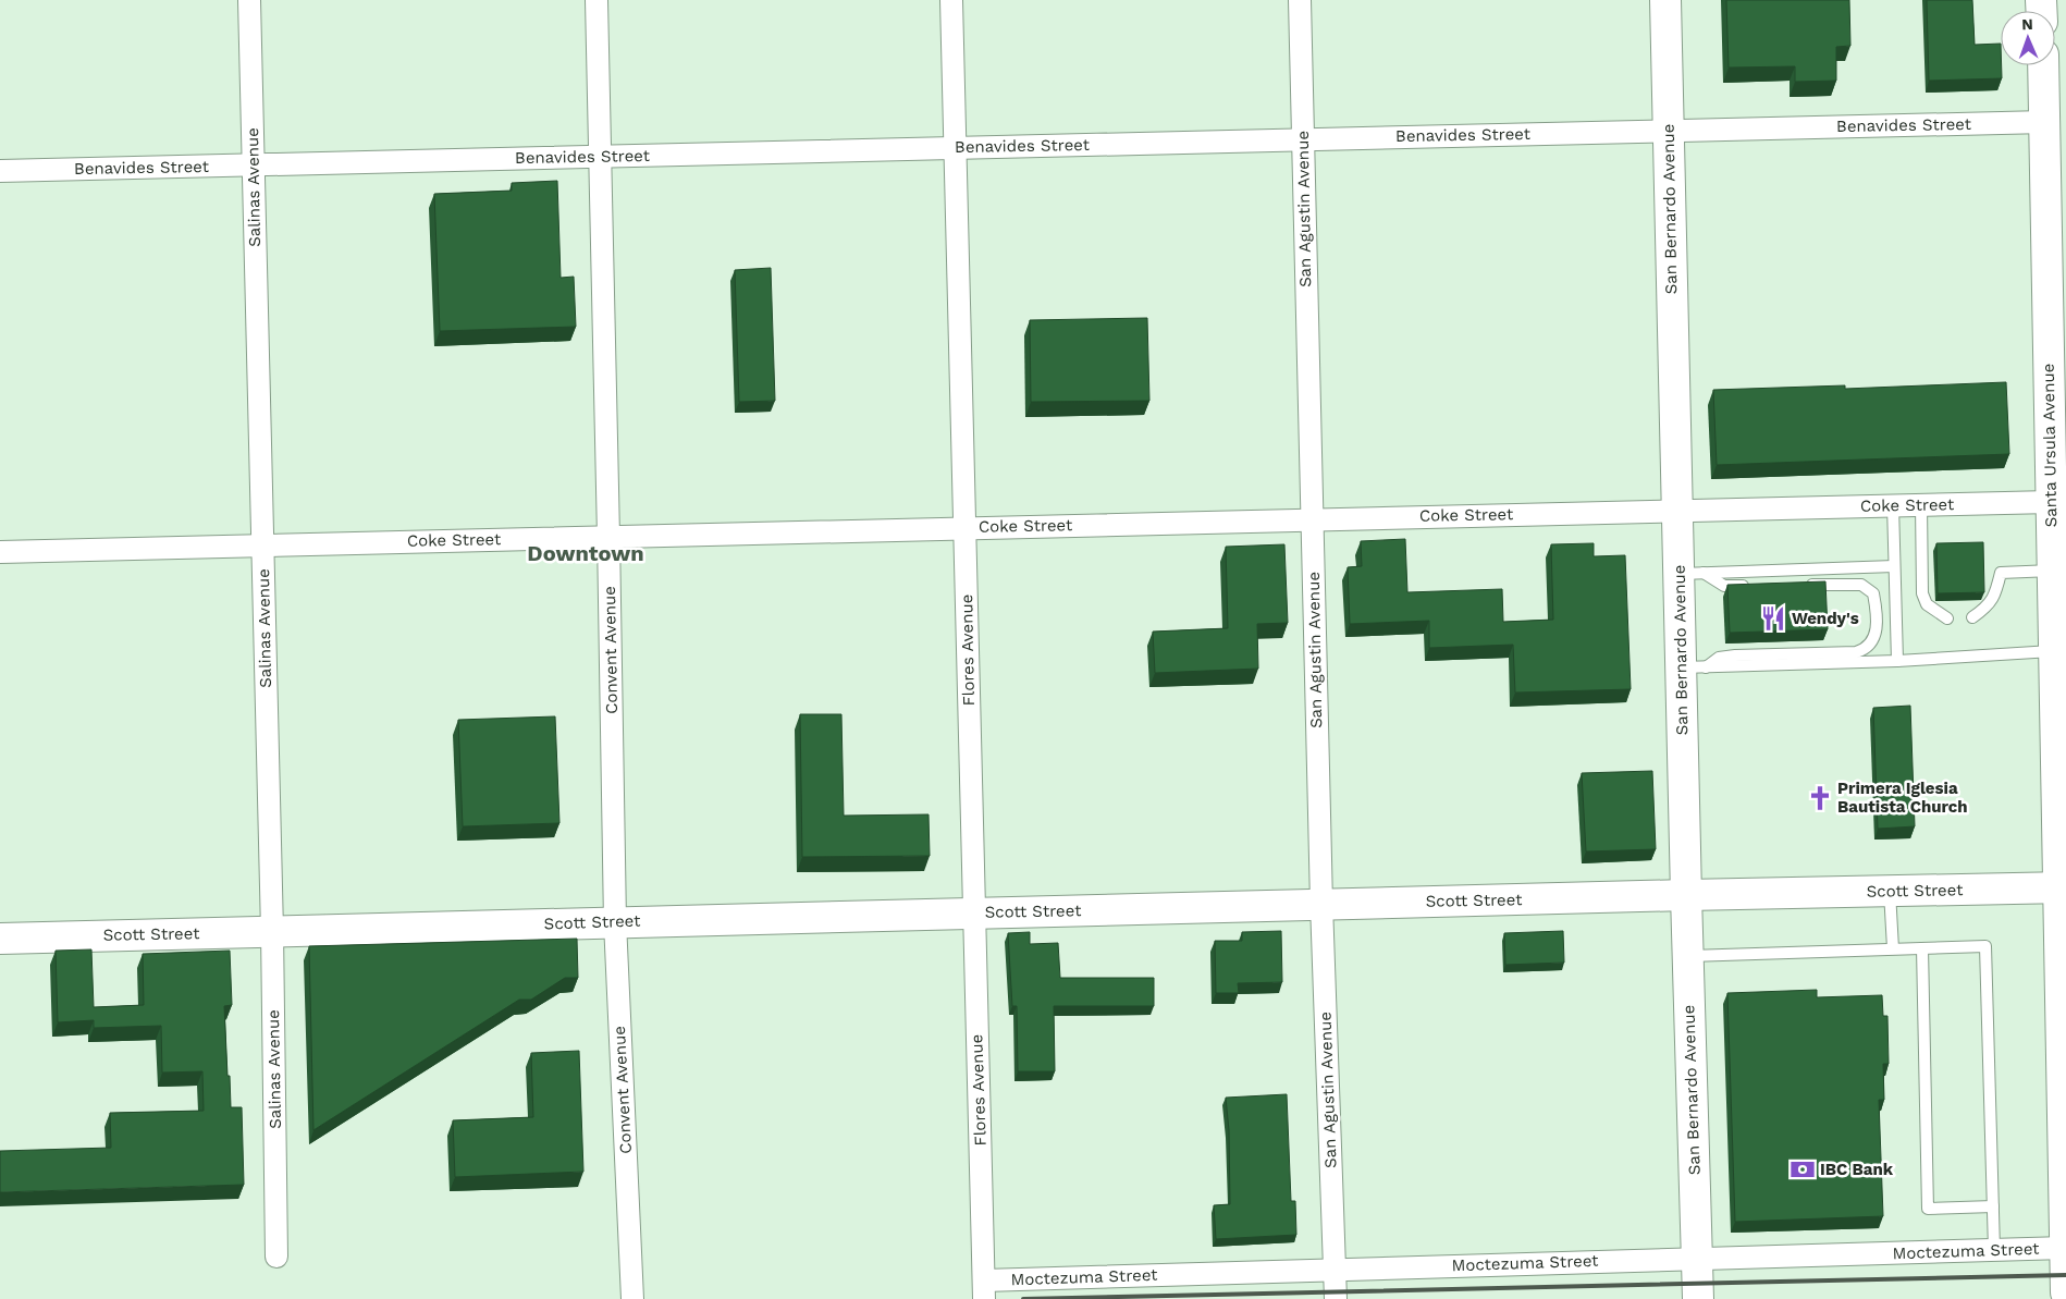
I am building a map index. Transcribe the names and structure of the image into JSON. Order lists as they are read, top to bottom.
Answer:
{
  "streets": {
    "main road": ["San Bernardo Avenue", "Santa Ursula Avenue", "Scott Street"],
    "street": [
      "Benavides Street",
      "Salinas Avenue",
      "San Agustin Avenue",
      "Coke Street",
      "Convent Avenue",
      "Flores Avenue",
      "Moctezuma Street"
    ]
  },
  "crossings": [
    ["Benavides Street", "Salinas Avenue"],
    ["Benavides Street", "San Agustin Avenue"],
    ["Benavides Street", "San Bernardo Avenue"],
    ["Benavides Street", "Santa Ursula Avenue"],
    ["Benavides Street", "Convent Avenue"],
    ["Benavides Street", "Flores Avenue"],
    ["Salinas Avenue", "Coke Street"],
    ["Salinas Avenue", "Scott Street"],
    ["San Agustin Avenue", "Coke Street"],
    ["San Agustin Avenue", "Scott Street"],
    ["San Agustin Avenue", "Moctezuma Street"],
    ["San Bernardo Avenue", "Coke Street"],
    ["San Bernardo Avenue", "Scott Street"],
    ["San Bernardo Avenue", "Moctezuma Street"],
    ["Santa Ursula Avenue", "Coke Street"],
    ["Santa Ursula Avenue", "Scott Street"],
    ["Santa Ursula Avenue", "Moctezuma Street"],
    ["Coke Street", "Convent Avenue"],
    ["Coke Street", "Flores Avenue"],
    ["Convent Avenue", "Scott Street"],
    ["Flores Avenue", "Scott Street"],
    ["Flores Avenue", "Moctezuma Street"]
  ],
  "districts": ["Downtown"],
  "places": {
    "restaurant": ["Wendy's"],
    "church": ["Primera Iglesia Bautista Church"],
    "bank": ["IBC Bank"]
  },
  "north": "top"
}
